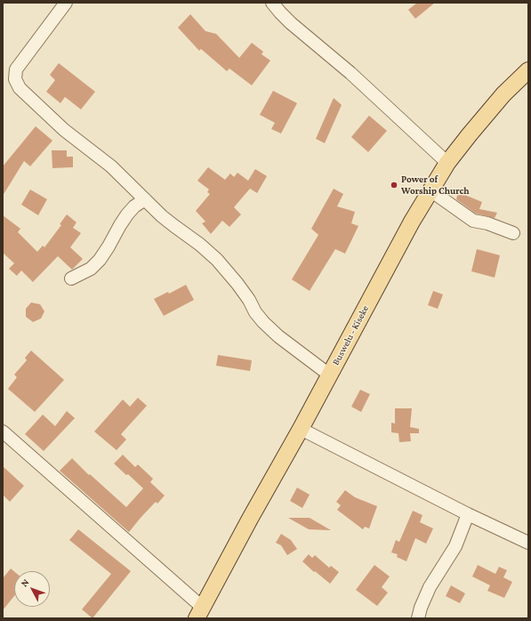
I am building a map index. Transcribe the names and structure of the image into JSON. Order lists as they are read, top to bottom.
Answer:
{
  "streets": {
    "main road": ["Buswelu - Kiseke"]
  },
  "places": ["Power of Worship Church"],
  "north": "top left"
}
